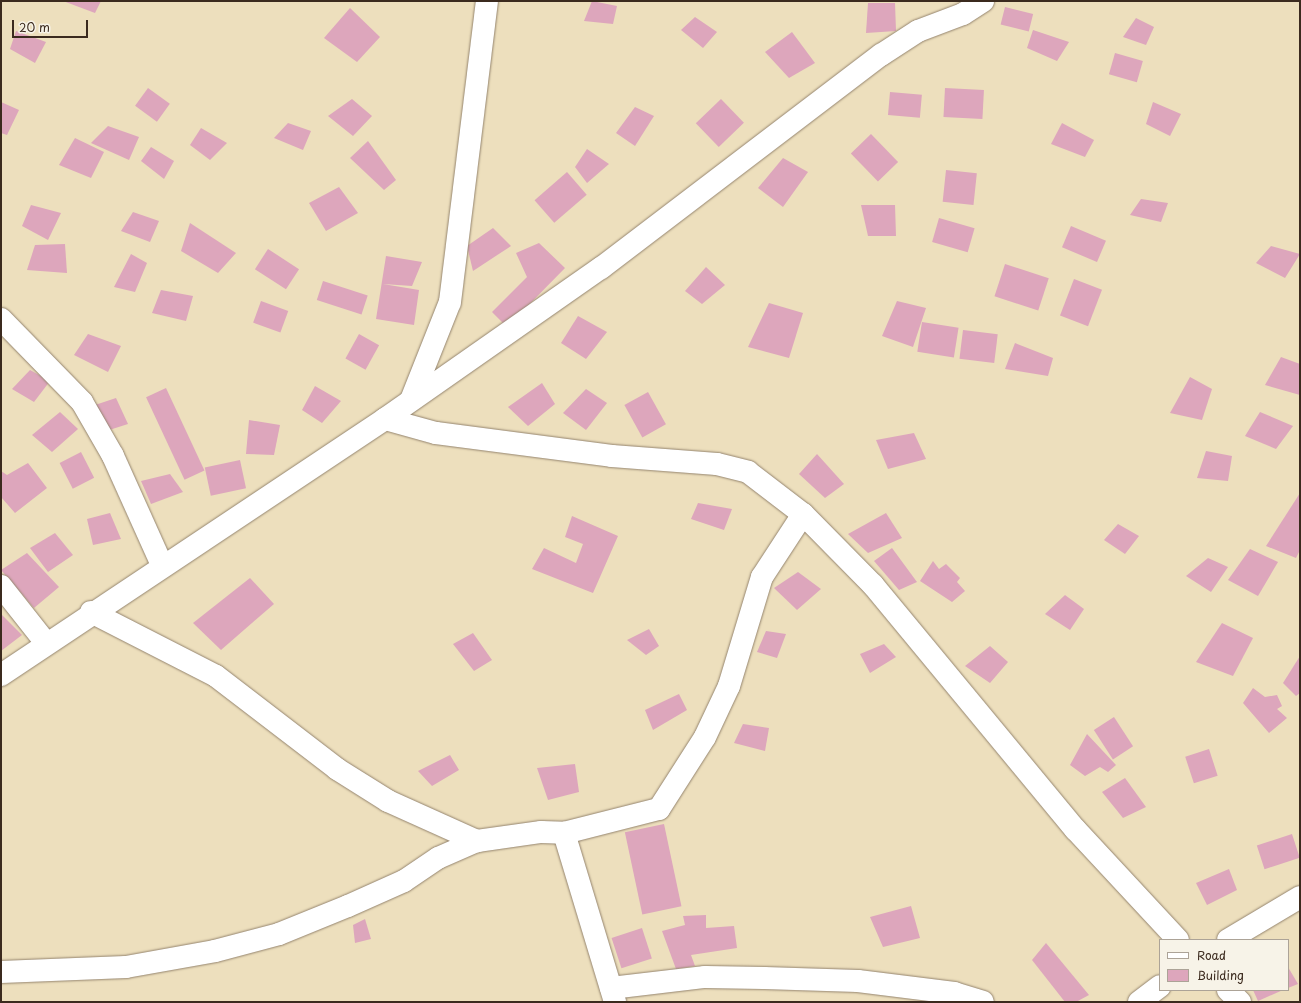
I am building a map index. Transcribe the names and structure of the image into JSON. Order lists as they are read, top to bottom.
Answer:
{
  "legend": ["Road", "Building"],
  "scale_bar": "20 m"
}
